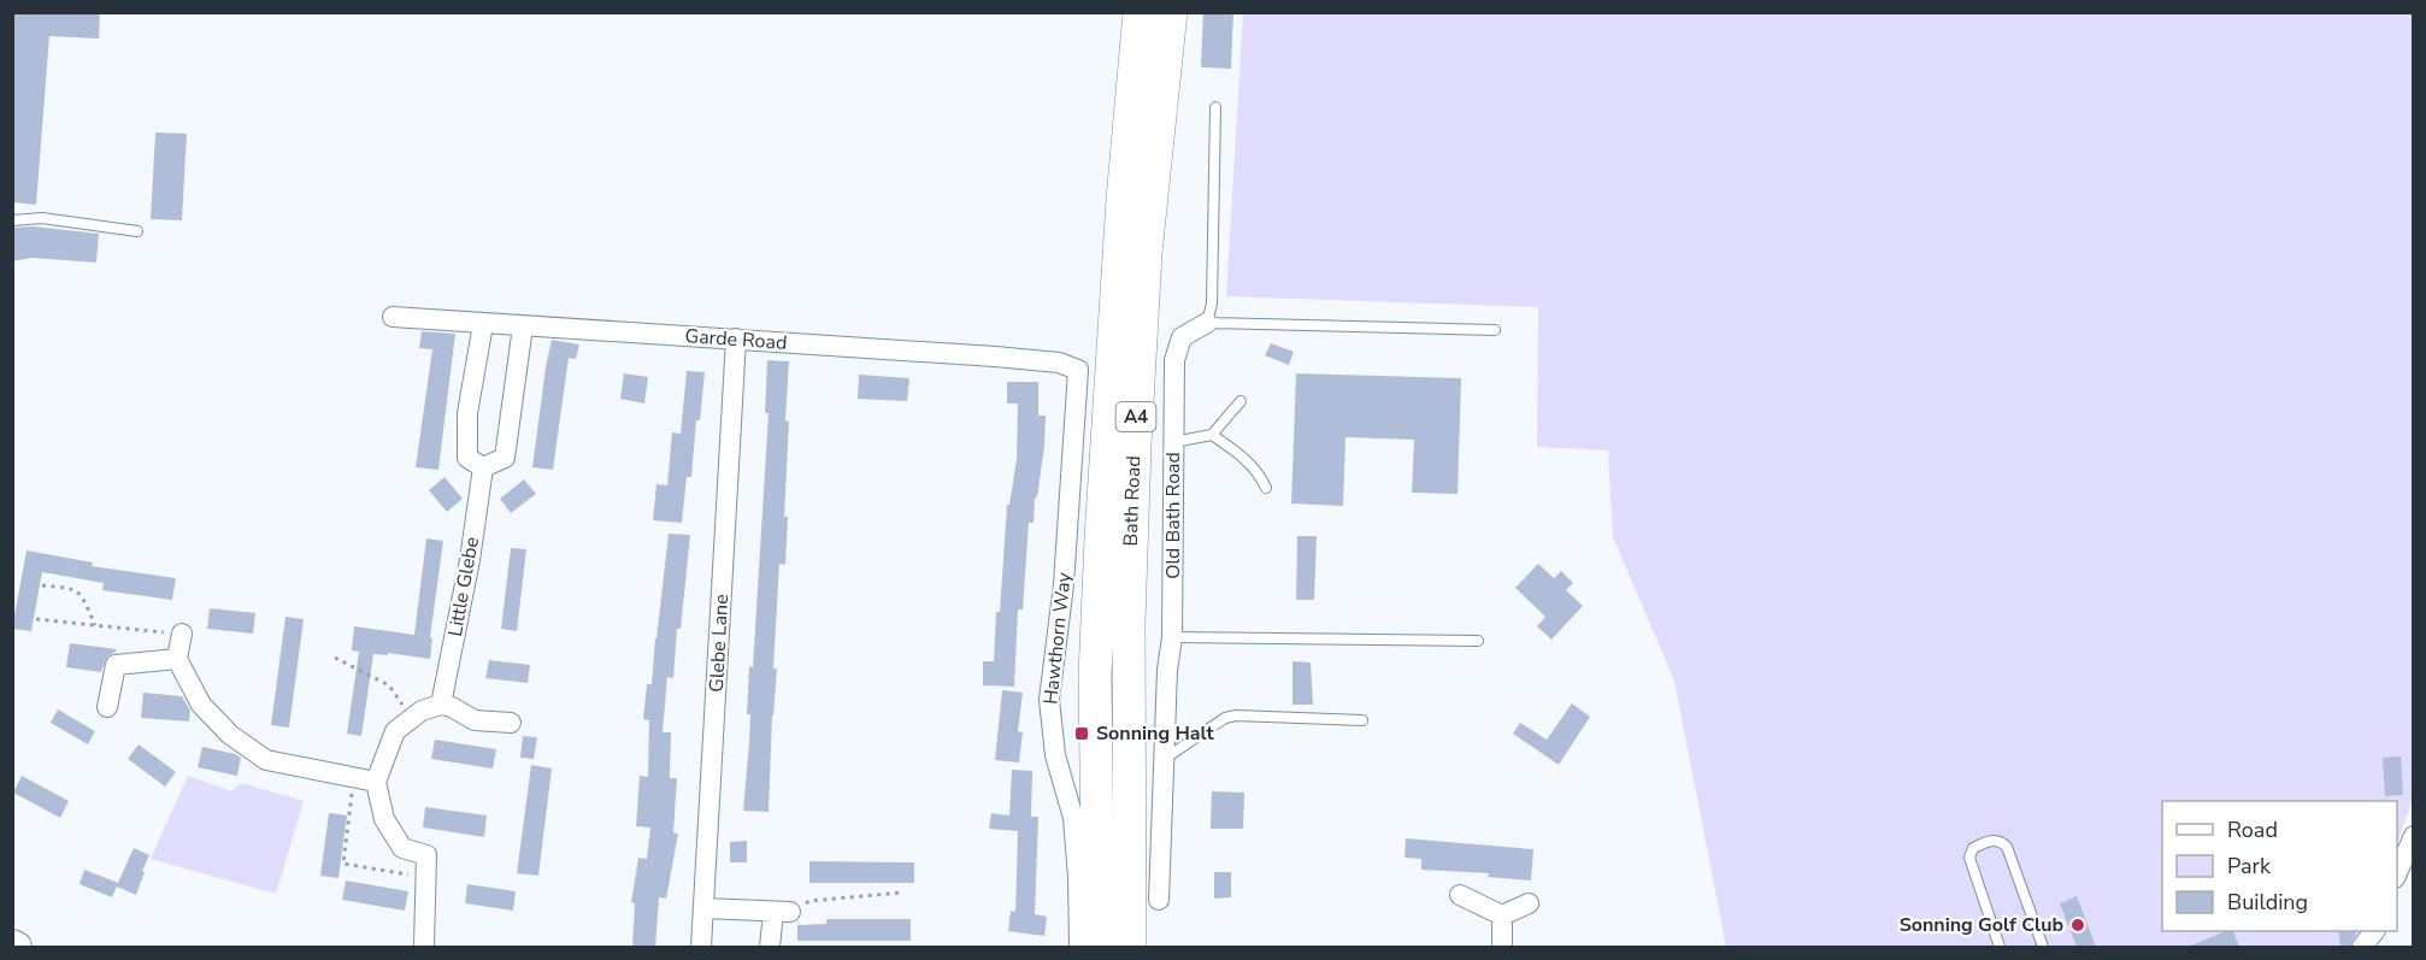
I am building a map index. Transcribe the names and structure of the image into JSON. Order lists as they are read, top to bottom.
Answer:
{
  "streets": {
    "main road": ["A4", "Bath Road"],
    "street": [
      "Garde Road",
      "Old Bath Road",
      "Little Glebe",
      "Hawthorn Way",
      "Glebe Lane"
    ]
  },
  "crossings": [
    ["Garde Road", "Hawthorn Way"],
    ["Garde Road", "Glebe Lane"]
  ],
  "places": {
    "transit": ["Sonning Halt"],
    "other": ["Sonning Golf Club"]
  },
  "legend": ["Road", "Park", "Building"]
}
